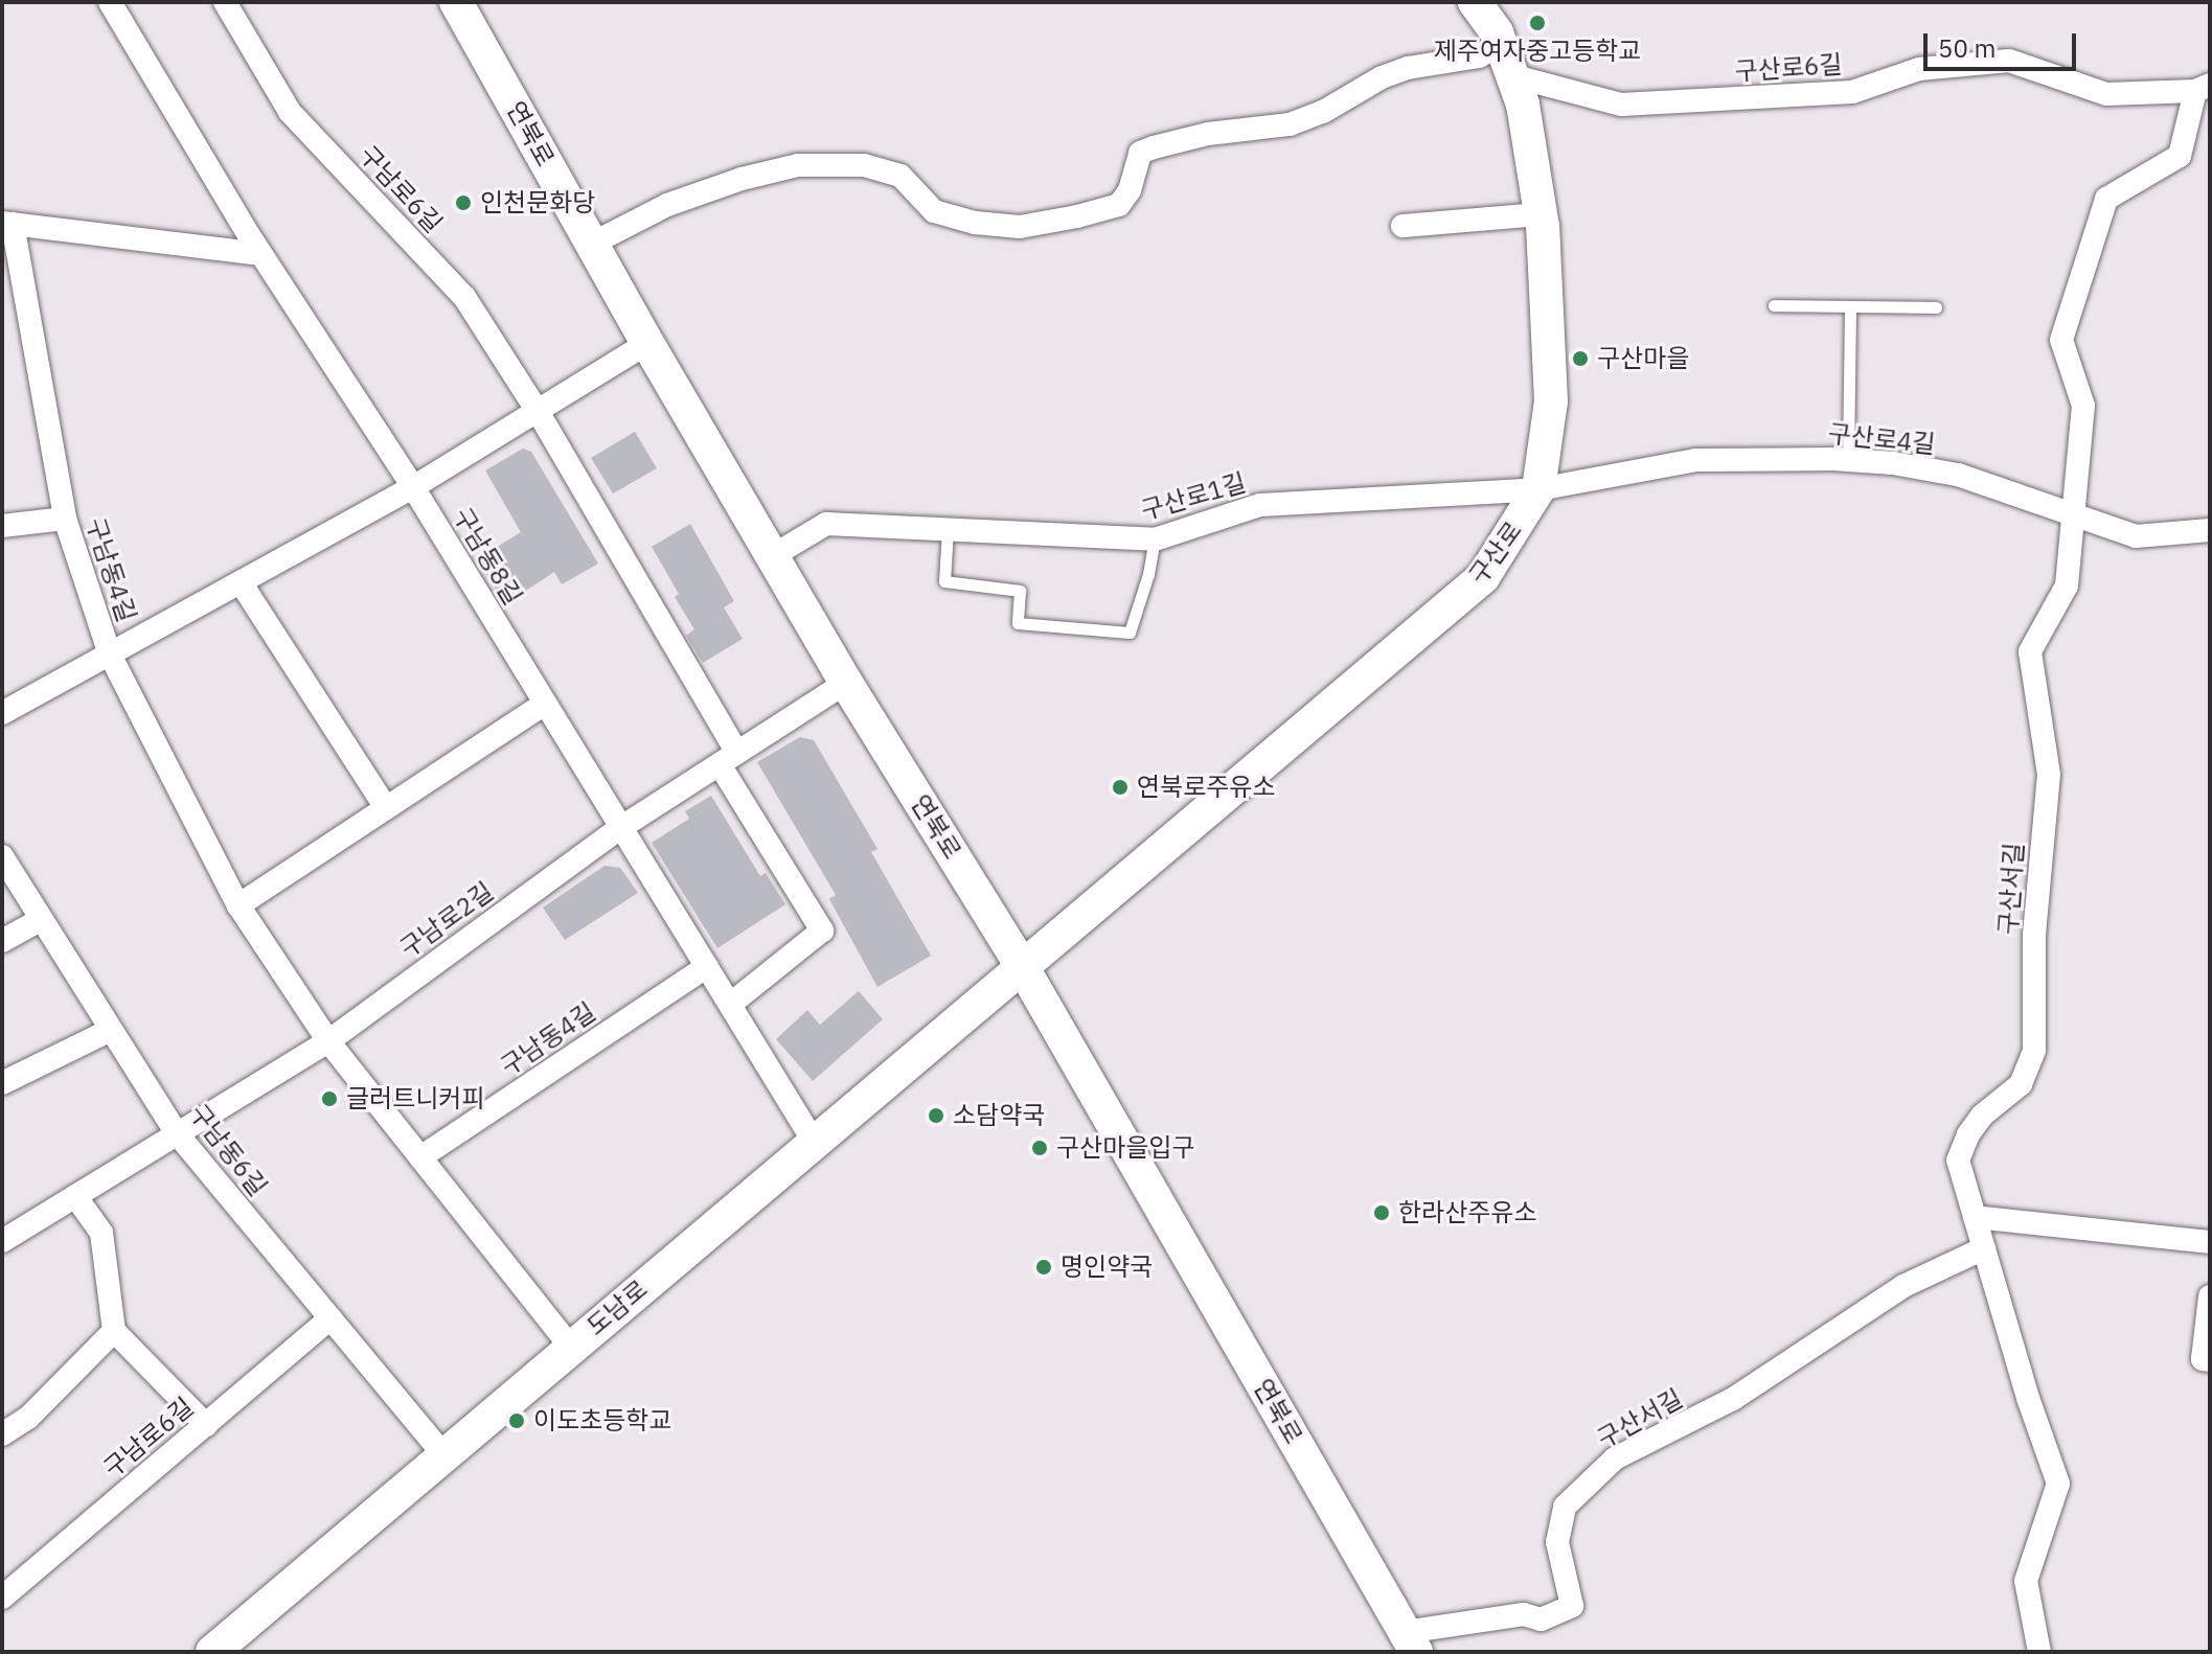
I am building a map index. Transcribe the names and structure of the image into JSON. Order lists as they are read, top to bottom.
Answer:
{
  "streets": {
    "main road": ["연북로", "구산로", "도남로"],
    "street": [
      "구산로6길",
      "구남로6길",
      "구산로4길",
      "구산로1길",
      "구남동8길",
      "구남동4길",
      "구산서길",
      "구남로2길",
      "구남동6길"
    ]
  },
  "crossings": [
    ["구산로6길", "구산로"],
    ["구산로6길", "구산서길"],
    ["연북로", "구산로1길"],
    ["연북로", "구산로"],
    ["연북로", "구산서길"],
    ["연북로", "구남로2길"],
    ["연북로", "도남로"],
    ["구남로6길", "구남동8길"],
    ["구남로6길", "구남로2길"],
    ["구남로6길", "구남동6길"],
    ["구산로4길", "구산로1길"],
    ["구산로4길", "구산로"],
    ["구산로4길", "구산서길"],
    ["구산로1길", "구산로"],
    ["구산로", "도남로"],
    ["구남동8길", "구남동4길"],
    ["구남동8길", "구남로2길"],
    ["구남동8길", "도남로"],
    ["구남동4길", "구남로2길"],
    ["구남동4길", "도남로"],
    ["구남로2길", "구남동6길"],
    ["구남동6길", "도남로"]
  ],
  "places": [
    "제주여자중고등학교",
    "인천문화당",
    "구산마을",
    "연북로주유소",
    "글러트니커피",
    "소담약국",
    "구산마을입구",
    "한라산주유소",
    "명인약국",
    "이도초등학교"
  ],
  "scale_bar": "50 m"
}
